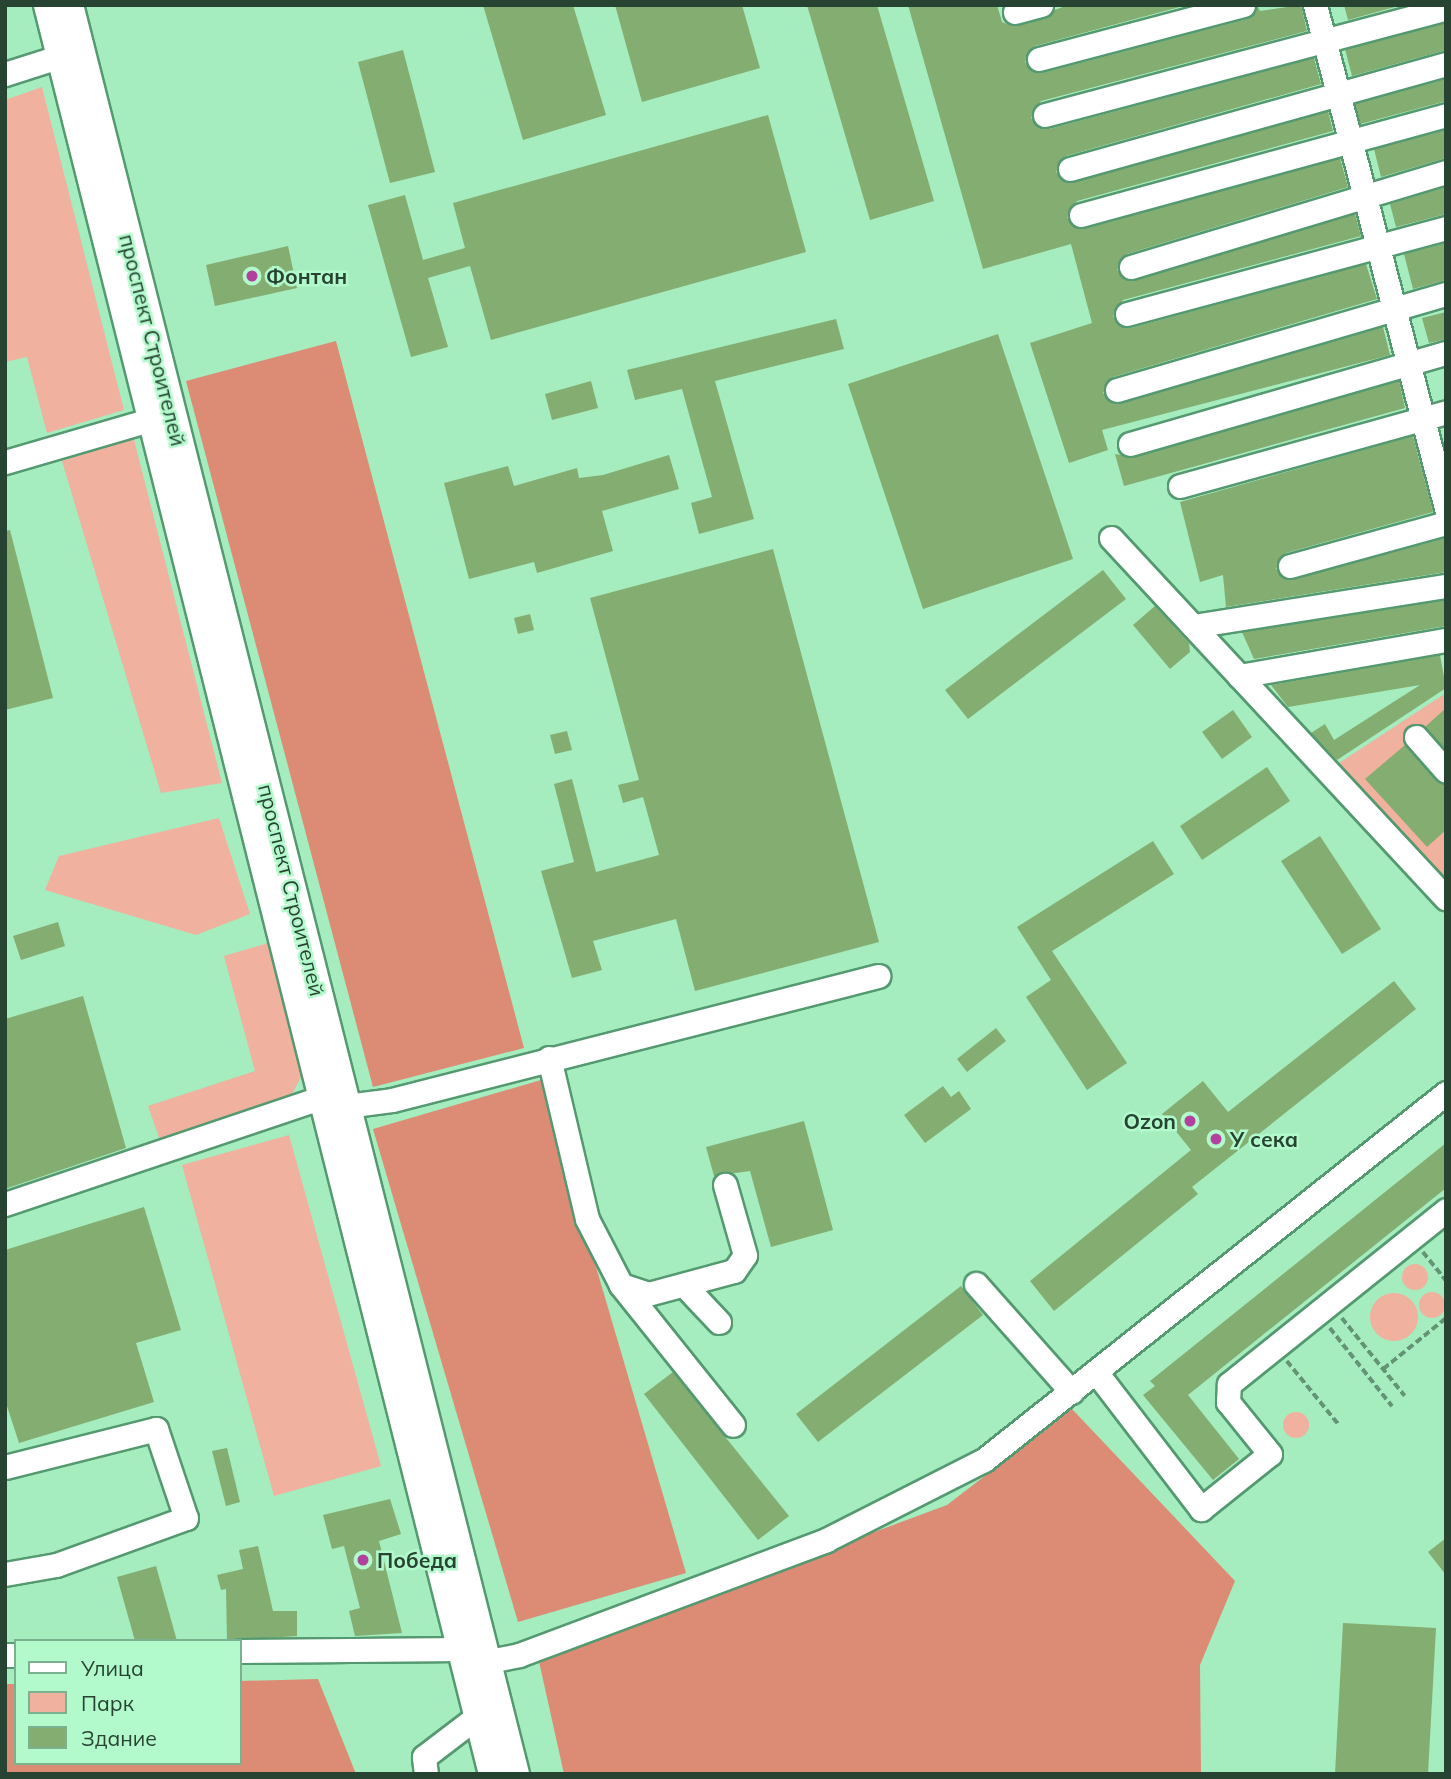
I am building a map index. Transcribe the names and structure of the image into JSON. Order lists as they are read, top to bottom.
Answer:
{
  "streets": {
    "main road": ["проспект Строителей"]
  },
  "places": [
    "Фонтан",
    "Ozon",
    "У сека",
    "Победа"
  ],
  "legend": ["Улица", "Парк", "Здание"]
}
